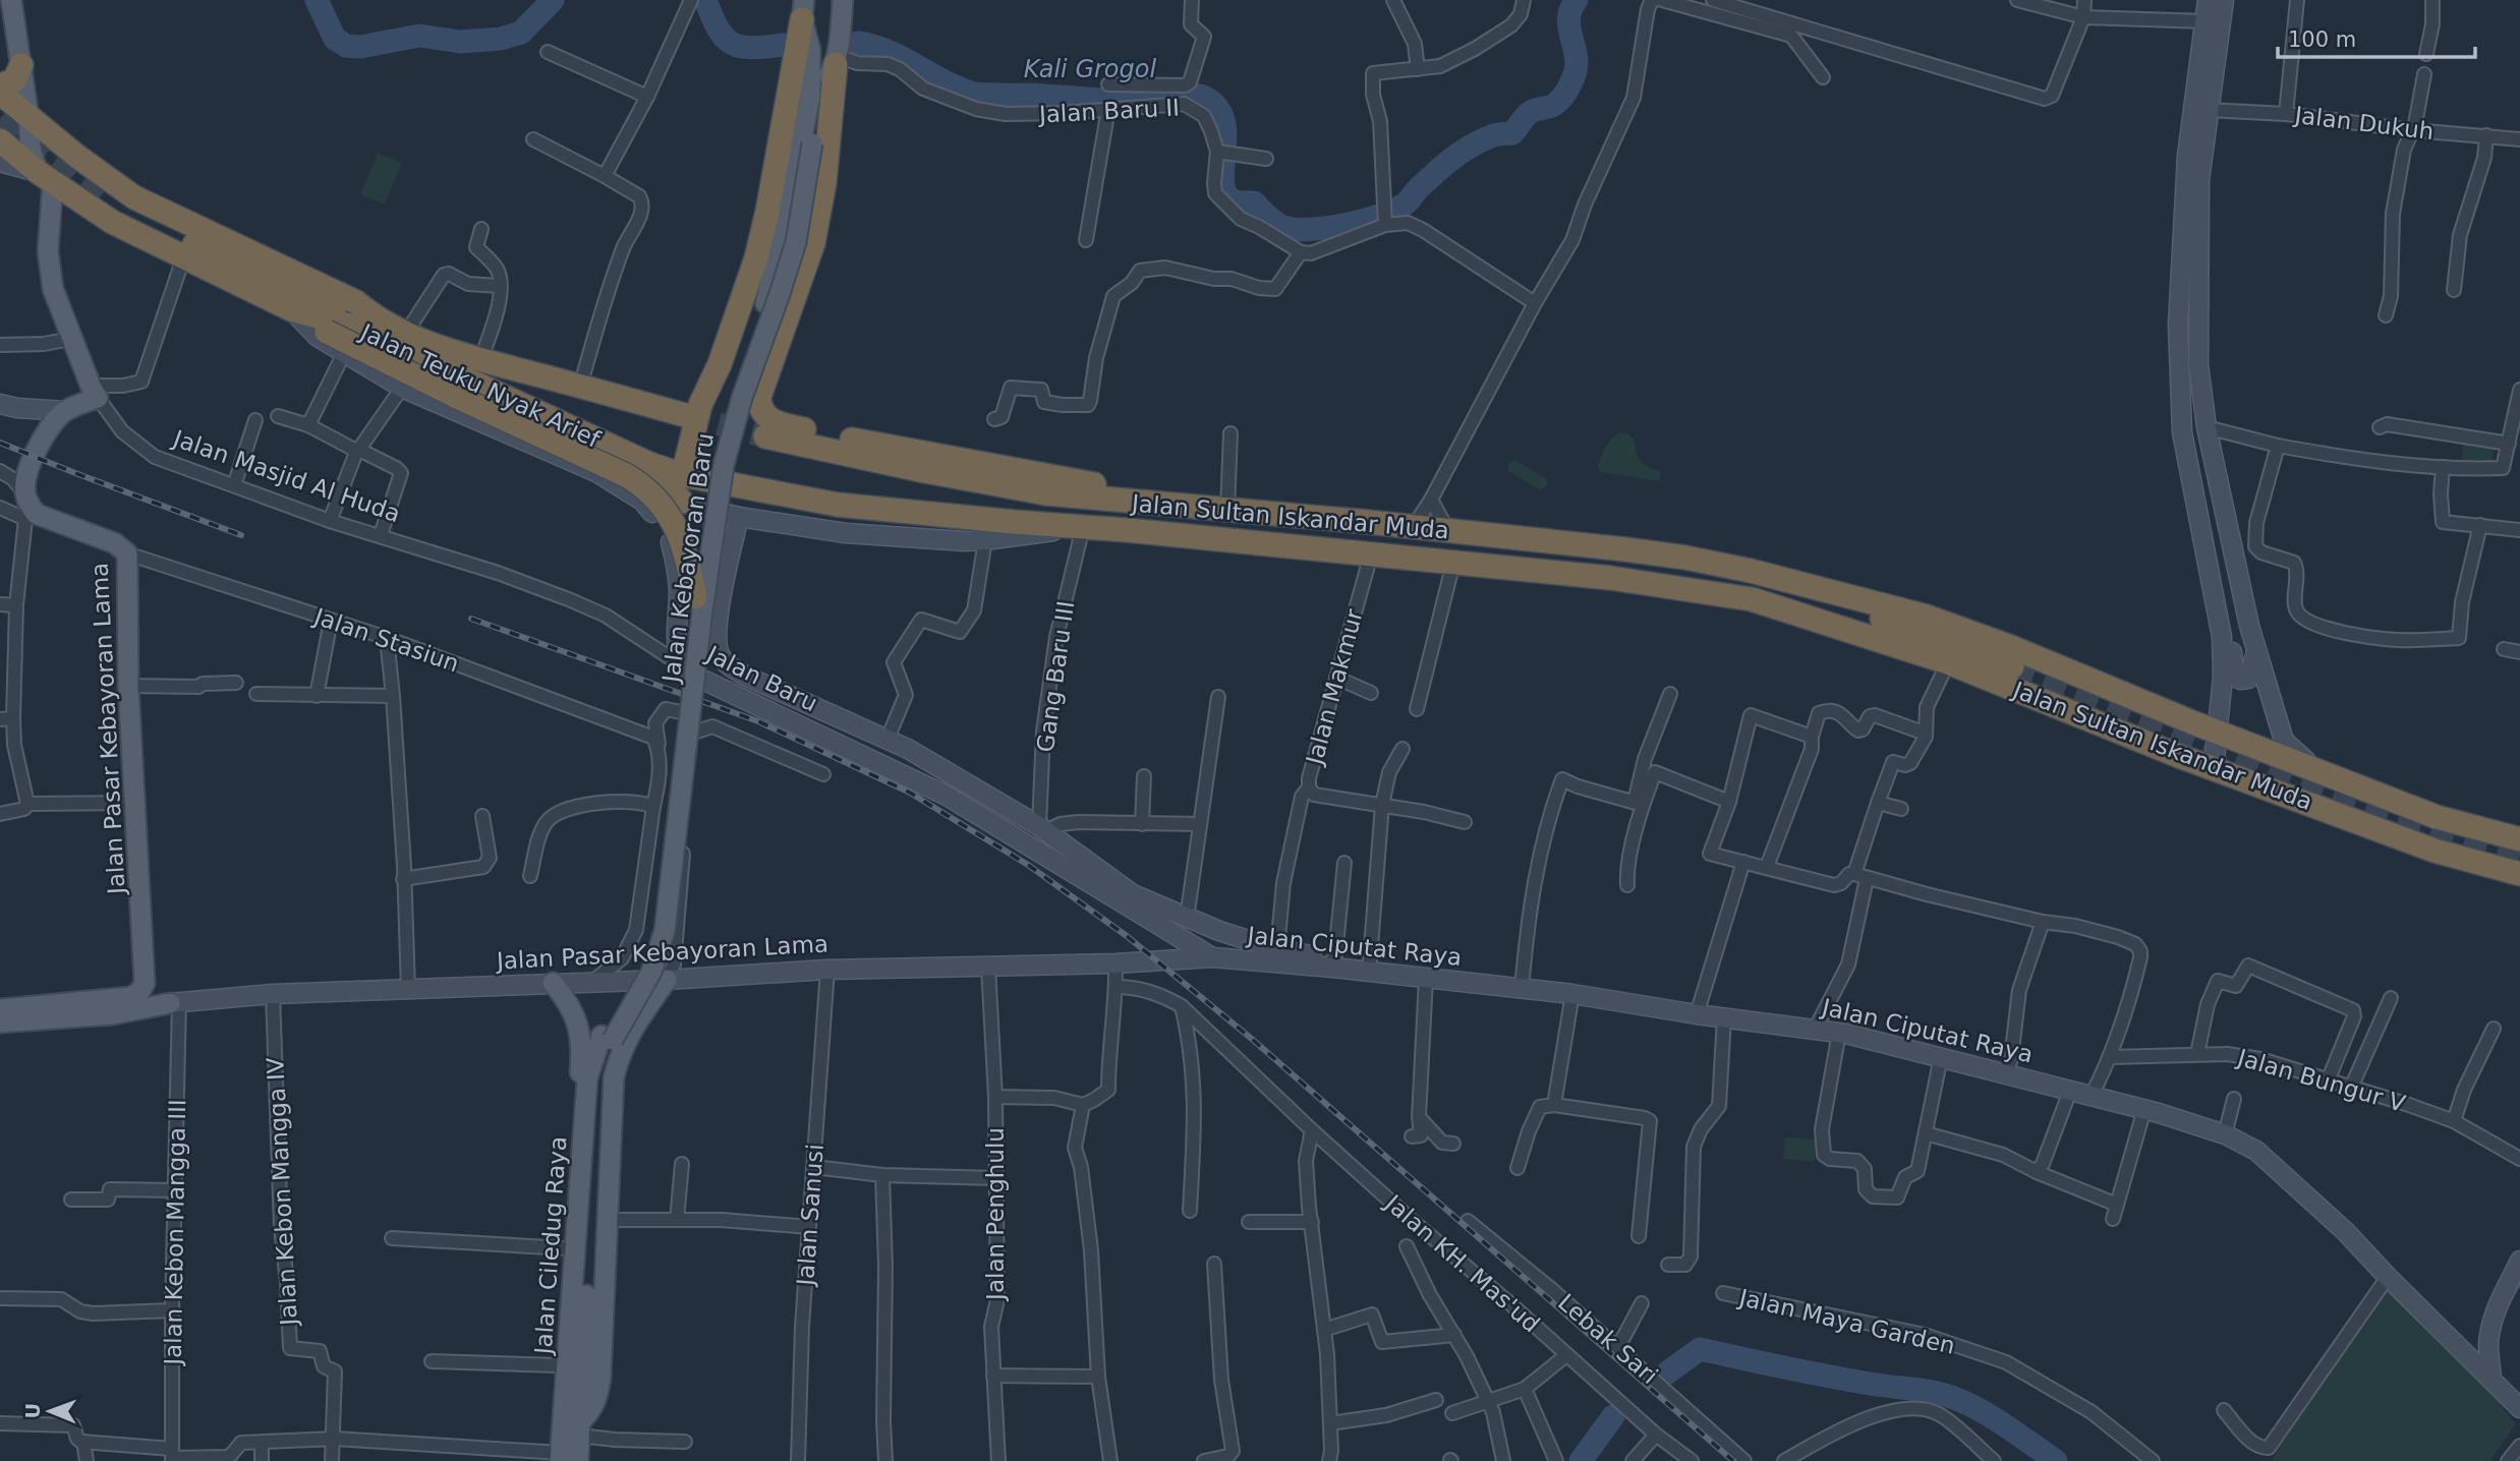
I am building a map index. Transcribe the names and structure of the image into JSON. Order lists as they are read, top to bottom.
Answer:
{
  "streets": {
    "highway": ["Jalan Teuku Nyak Arief", "Jalan Sultan Iskandar Muda"],
    "main road": [
      "Jalan Masjid Al Huda",
      "Jalan Kebayoran Baru",
      "Jalan Baru",
      "Jalan Pasar Kebayoran Lama",
      "Jalan Ciputat Raya",
      "Jalan Ciledug Raya"
    ],
    "street": [
      "Jalan Baru II",
      "Jalan Dukuh",
      "Jalan Stasiun",
      "Gang Baru III",
      "Jalan Makmur",
      "Jalan Bungur V",
      "Jalan Kebon Mangga IV",
      "Jalan Penghulu",
      "Jalan Sanusi",
      "Jalan Kebon Mangga III",
      "Jalan KH. Mas'ud",
      "Jalan Maya Garden",
      "Lebak Sari"
    ]
  },
  "crossings": [
    ["Jalan Baru II", "Jalan Kebayoran Baru"],
    ["Jalan Teuku Nyak Arief", "Jalan Masjid Al Huda"],
    ["Jalan Teuku Nyak Arief", "Jalan Sultan Iskandar Muda"],
    ["Jalan Teuku Nyak Arief", "Jalan Baru"],
    ["Jalan Masjid Al Huda", "Jalan Baru"],
    ["Jalan Sultan Iskandar Muda", "Gang Baru III"],
    ["Jalan Sultan Iskandar Muda", "Jalan Baru"],
    ["Jalan Sultan Iskandar Muda", "Jalan Makmur"],
    ["Jalan Kebayoran Baru", "Jalan Baru"],
    ["Jalan Kebayoran Baru", "Jalan Ciledug Raya"],
    ["Jalan Stasiun", "Jalan Pasar Kebayoran Lama"],
    ["Gang Baru III", "Jalan Baru"],
    ["Jalan Baru", "Jalan Pasar Kebayoran Lama"],
    ["Jalan Baru", "Jalan Ciputat Raya"],
    ["Jalan Pasar Kebayoran Lama", "Jalan Ciputat Raya"],
    ["Jalan Pasar Kebayoran Lama", "Jalan Kebon Mangga IV"],
    ["Jalan Pasar Kebayoran Lama", "Jalan Penghulu"],
    ["Jalan Pasar Kebayoran Lama", "Jalan Sanusi"],
    ["Jalan Pasar Kebayoran Lama", "Jalan Kebon Mangga III"]
  ],
  "water": ["Kali Grogol"],
  "scale_bar": "100 m",
  "north": "left"
}
